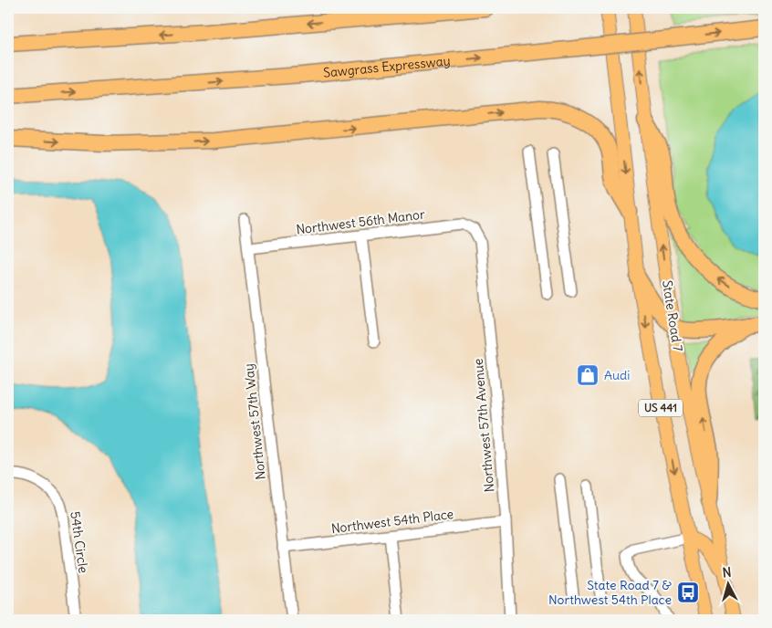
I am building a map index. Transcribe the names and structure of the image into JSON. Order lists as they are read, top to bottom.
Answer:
{
  "streets": {
    "highway": ["Sawgrass Expressway"],
    "main road": ["State Road 7", "US 441"],
    "street": [
      "Northwest 56th Manor",
      "Northwest 57th Way",
      "Northwest 57th Avenue",
      "Northwest 54th Place",
      "54th Circle"
    ]
  },
  "crossings": [
    ["Northwest 56th Manor", "Northwest 57th Way"],
    ["Northwest 56th Manor", "Northwest 57th Avenue"],
    ["Northwest 57th Way", "Northwest 54th Place"],
    ["Northwest 57th Avenue", "Northwest 54th Place"]
  ],
  "places": {
    "shop": ["Audi"],
    "bus stop": ["State Road 7 & Northwest 54th Place"]
  },
  "north": "top"
}
